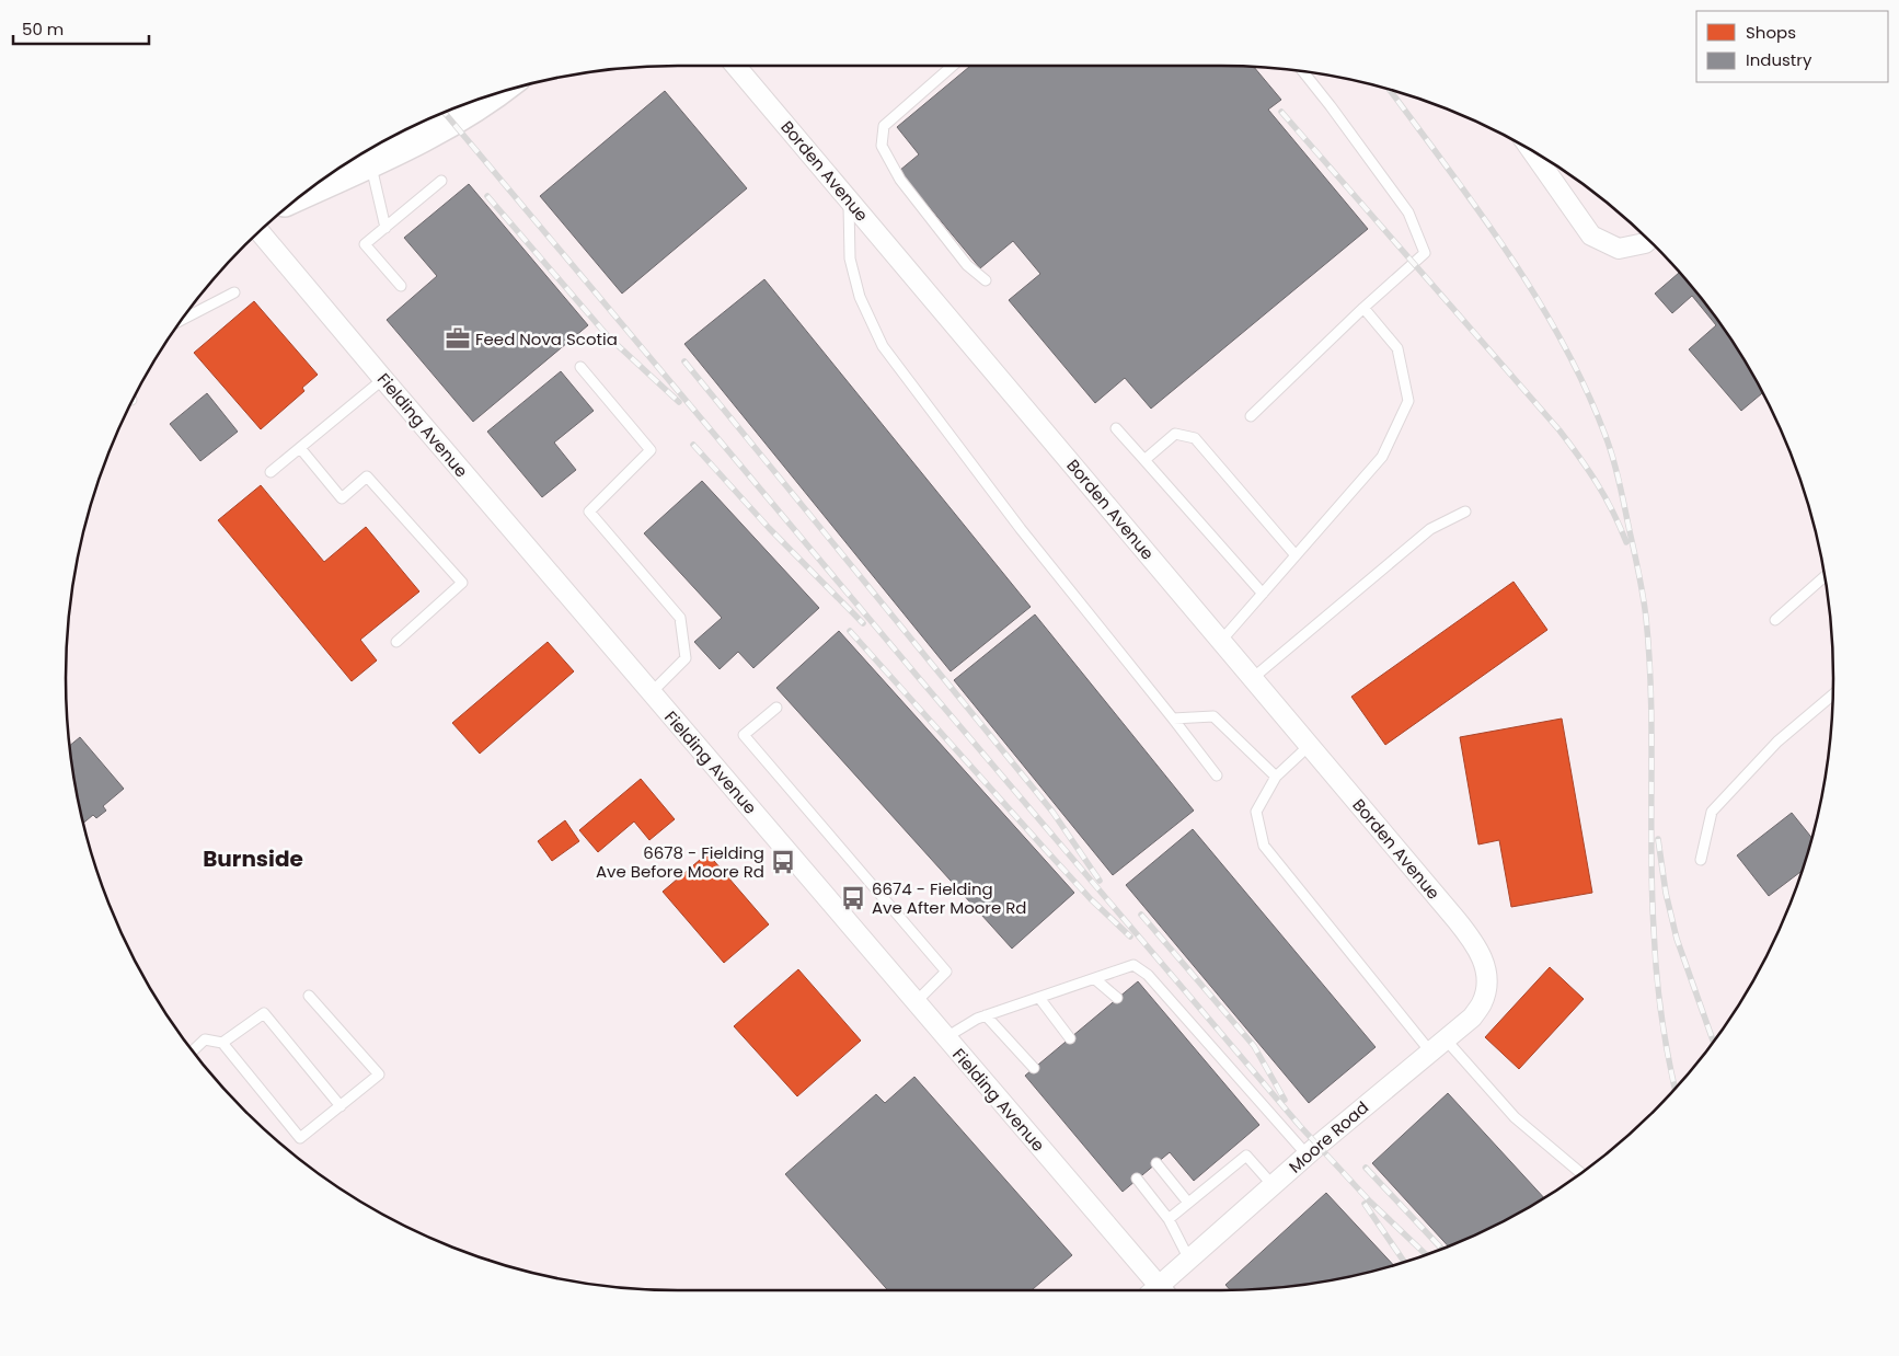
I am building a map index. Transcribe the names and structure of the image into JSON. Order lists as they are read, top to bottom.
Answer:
{
  "streets": {
    "street": ["Borden Avenue", "Fielding Avenue", "Moore Road"]
  },
  "crossings": [
    ["Borden Avenue", "Moore Road"]
  ],
  "districts": ["Burnside"],
  "places": {
    "office": ["Feed Nova Scotia"],
    "bus stop": ["6678 - Fielding Ave Before Moore Rd", "6674 - Fielding Ave After Moore Rd"]
  },
  "legend": ["Shops", "Industry"],
  "scale_bar": "50 m"
}
